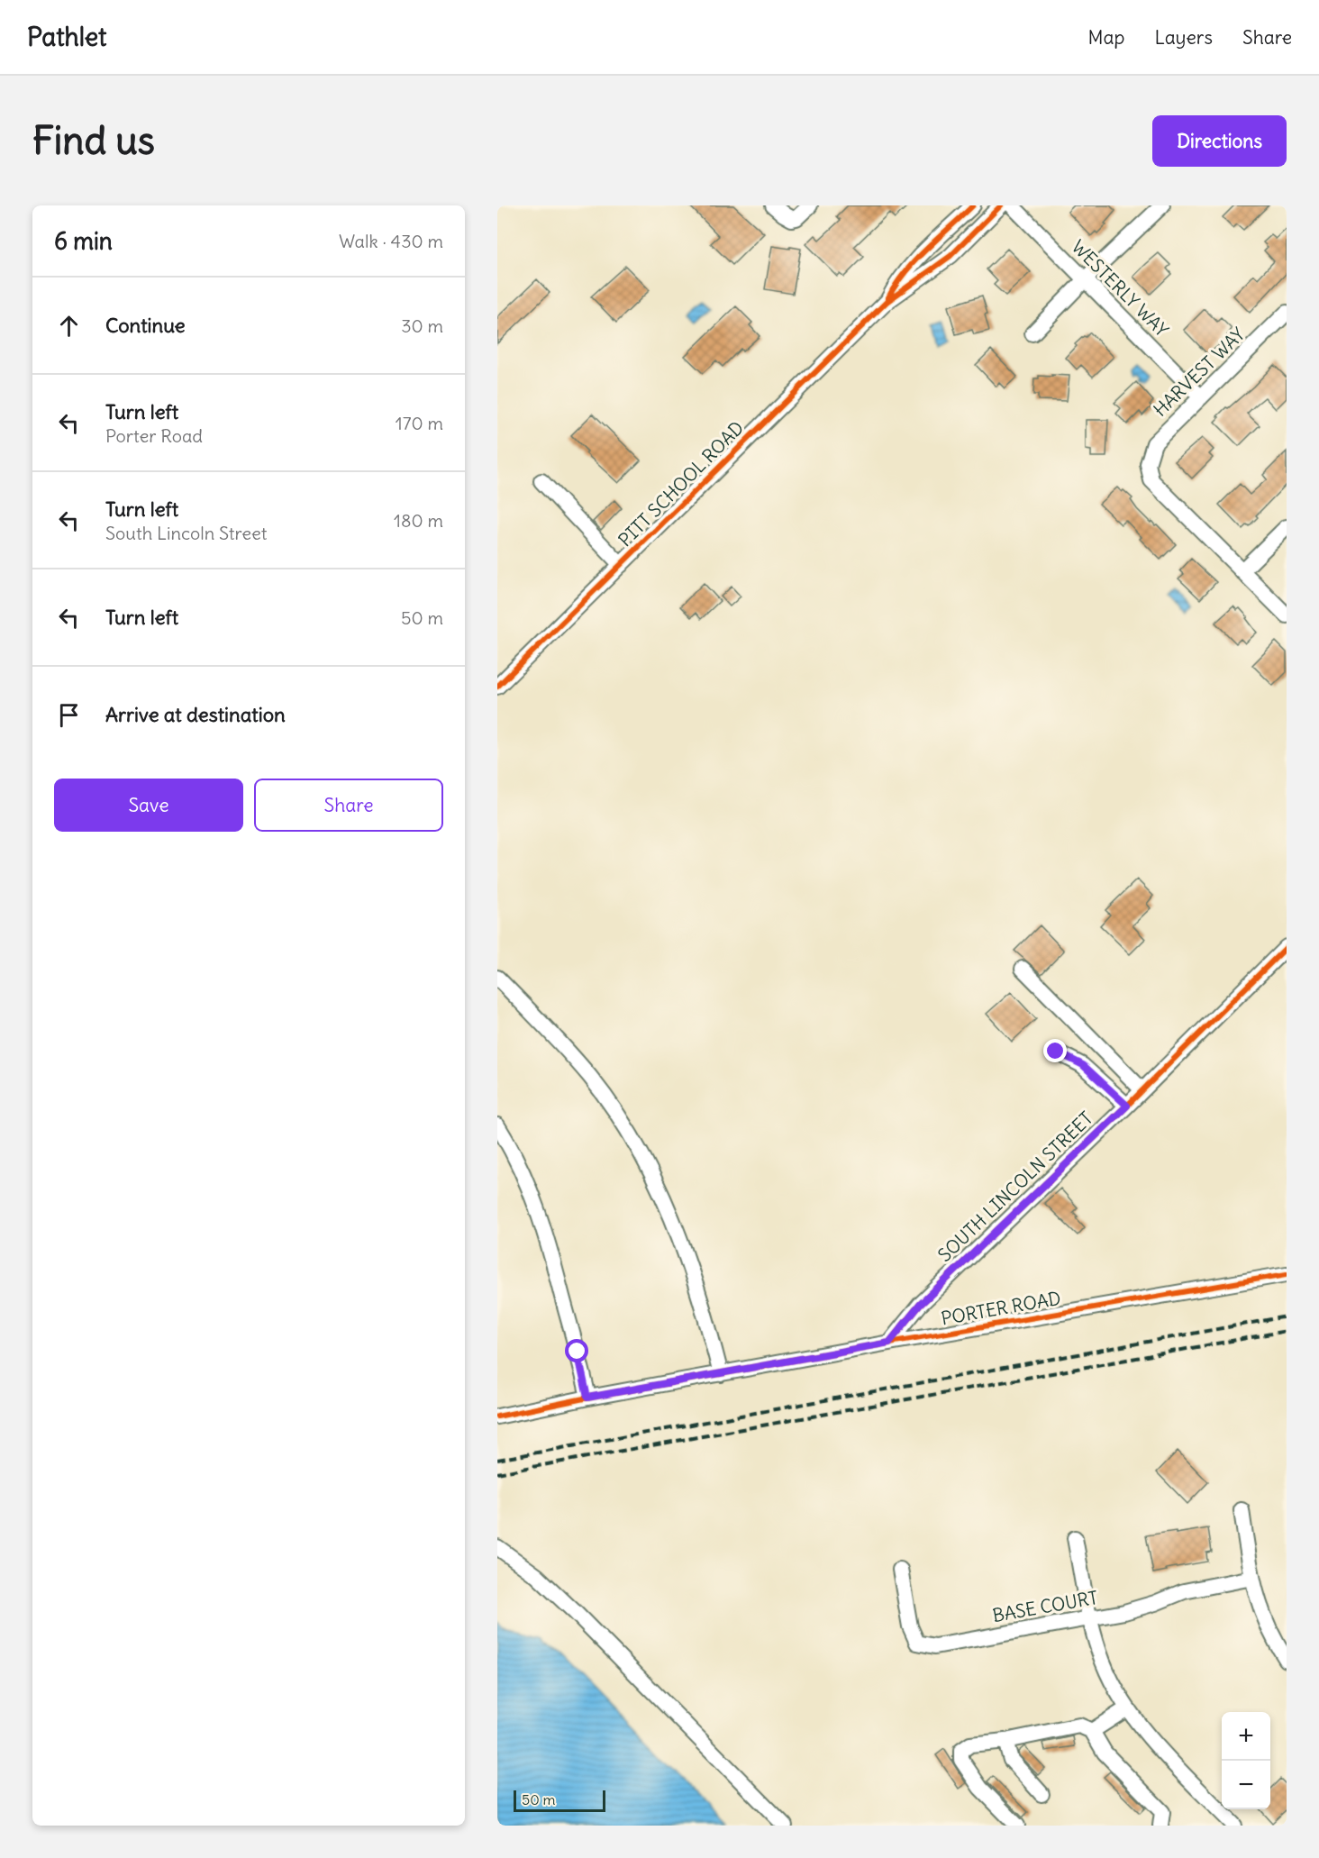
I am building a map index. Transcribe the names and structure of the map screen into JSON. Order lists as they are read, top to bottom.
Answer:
{
  "streets": {
    "street": [
      "WESTERLY WAY",
      "HARVEST WAY",
      "PITT SCHOOL ROAD",
      "SOUTH LINCOLN STREET",
      "PORTER ROAD",
      "BASE COURT"
    ]
  },
  "crossings": [
    ["WESTERLY WAY", "HARVEST WAY"],
    ["SOUTH LINCOLN STREET", "PORTER ROAD"]
  ],
  "scale_bar": "50 m",
  "page": {
    "header": "Pathlet",
    "nav": ["Map", "Layers", "Share"],
    "buttons": [
      "Directions",
      ["Save", "Share"]
    ],
    "title": "Find us",
    "heading": ["6 min", "Walk · 430 m"],
    "list": [
      ["Continue", "30 m"],
      ["Turn left", "Porter Road", "170 m"],
      ["Turn left", "South Lincoln Street", "180 m"],
      ["Turn left", "50 m"],
      "Arrive at destination"
    ],
    "map_buttons": ["+", "−"],
    "scale": "50 m"
  }
}
